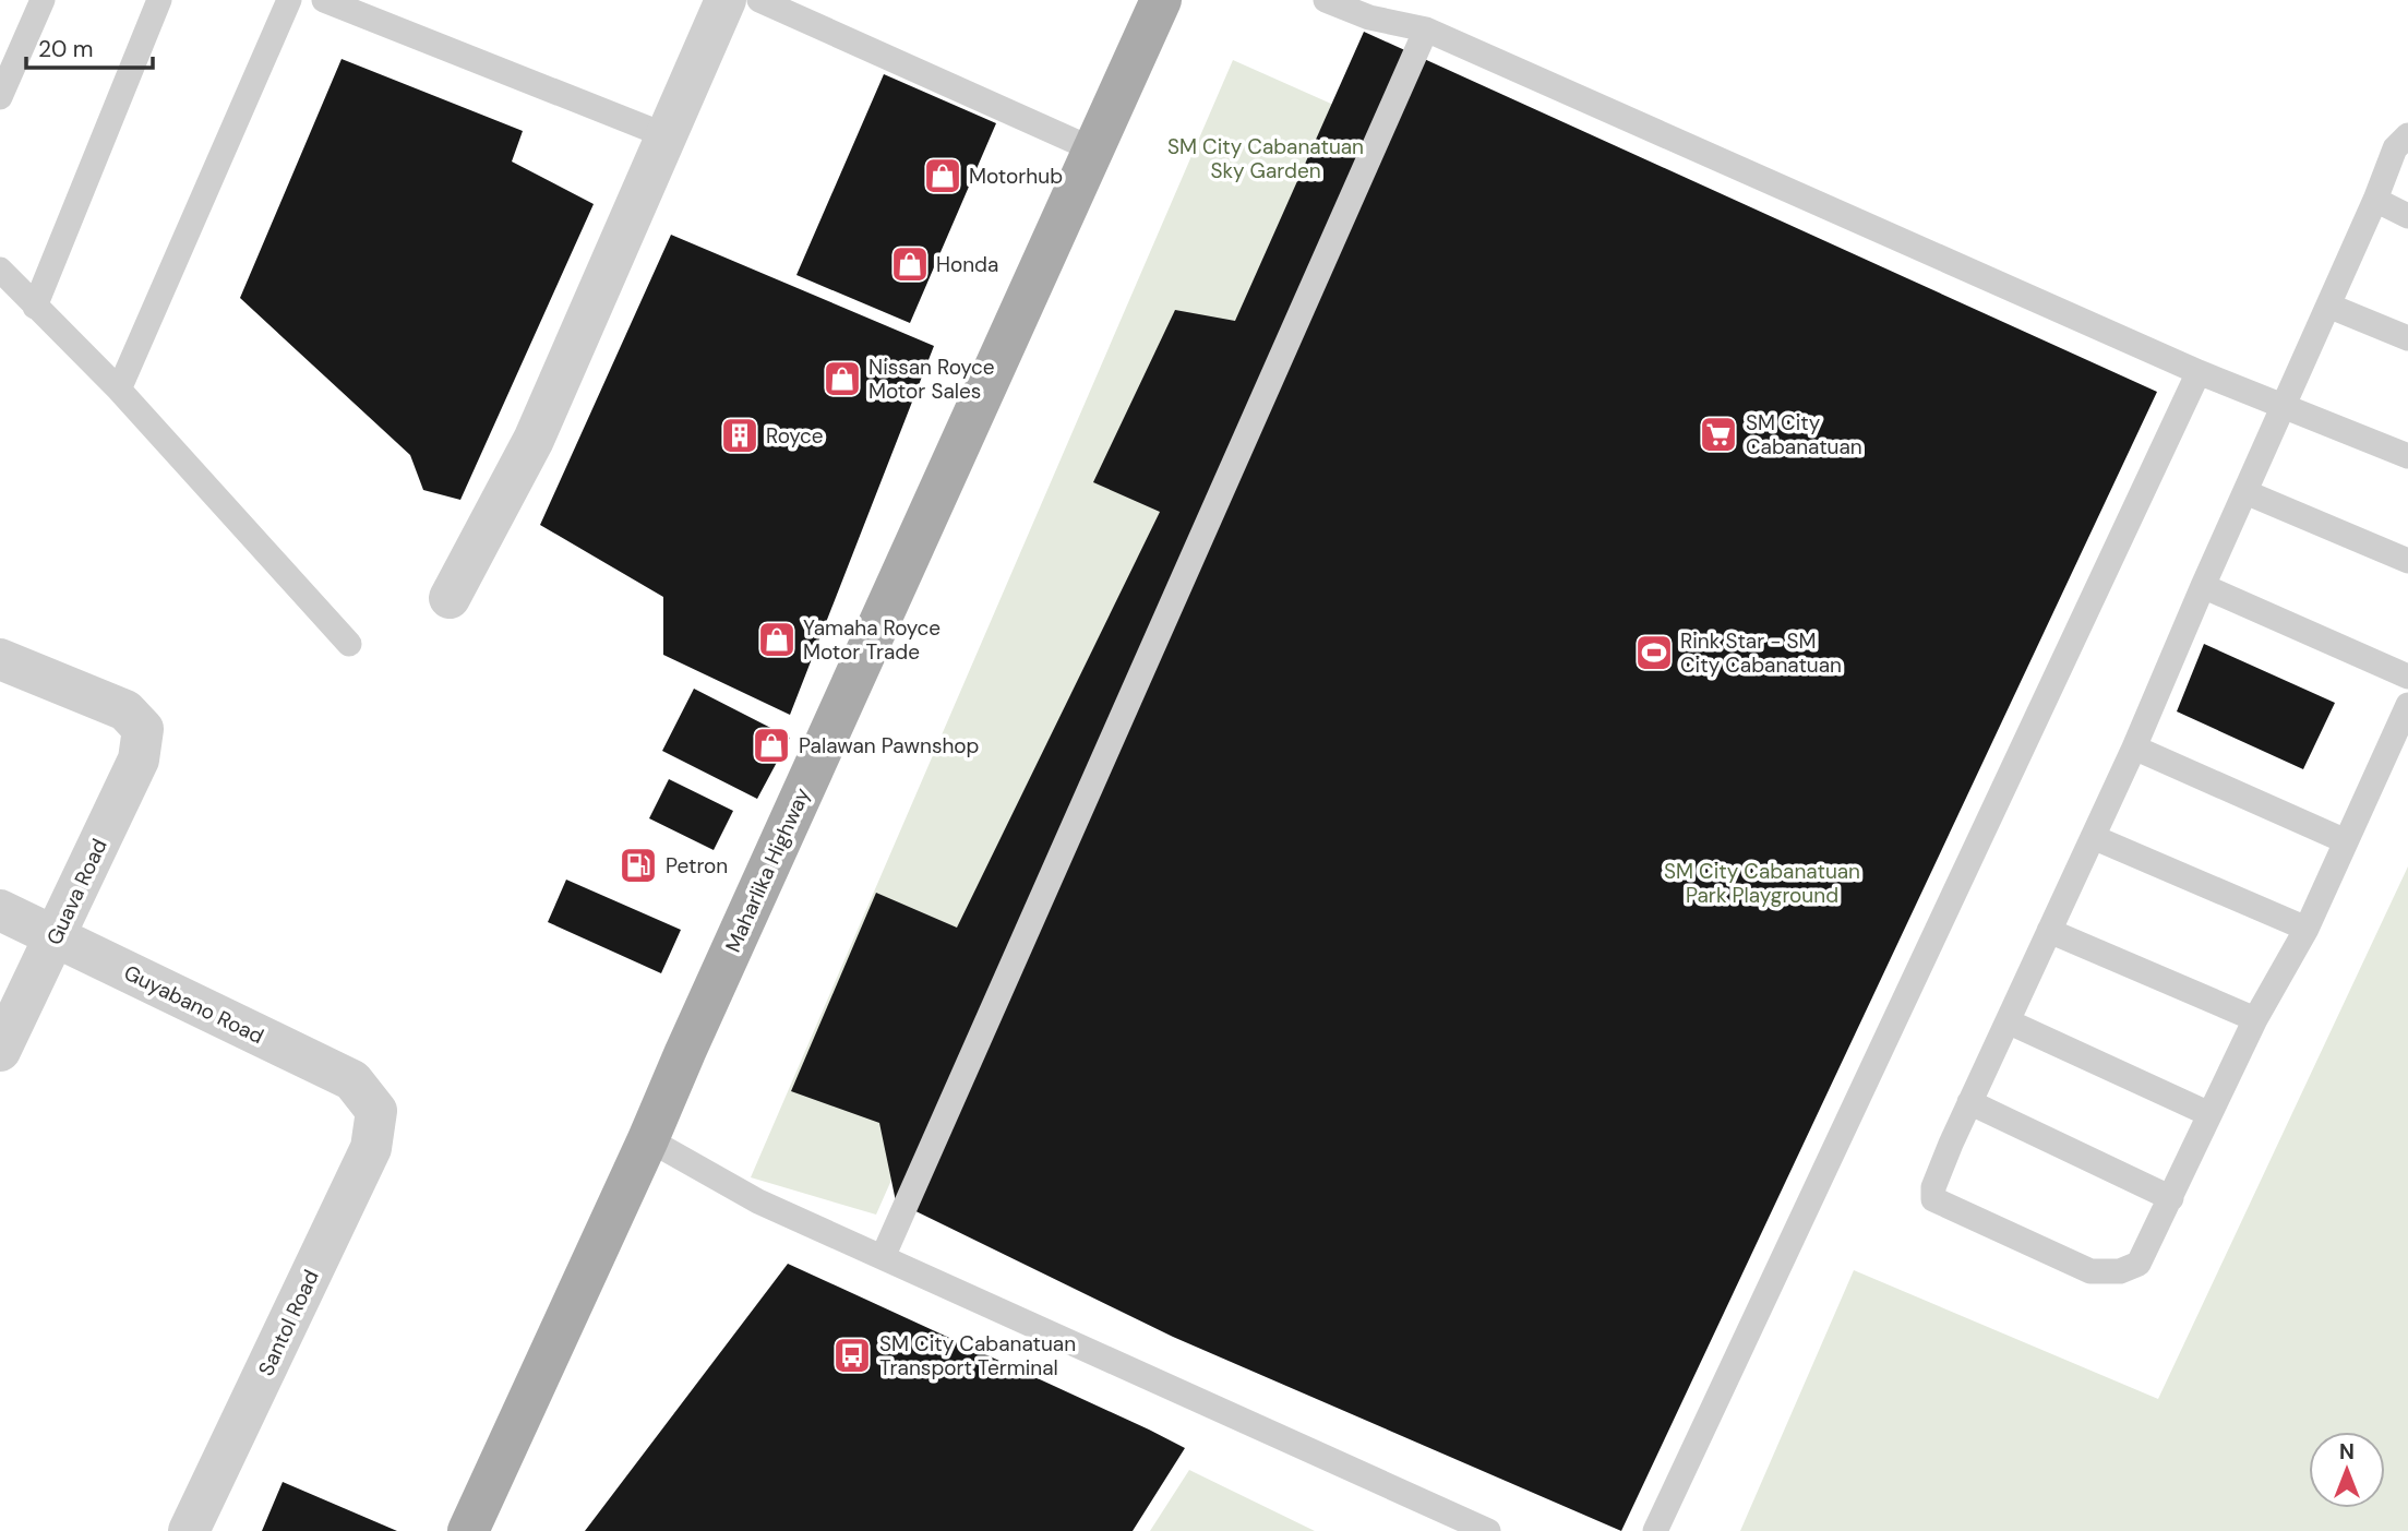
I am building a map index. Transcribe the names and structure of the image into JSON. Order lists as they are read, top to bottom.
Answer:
{
  "streets": {
    "main road": ["Maharlika Highway"],
    "street": ["Guava Road", "Guyabano Road", "Santol Road"]
  },
  "crossings": [
    ["Guava Road", "Guyabano Road"],
    ["Guyabano Road", "Santol Road"]
  ],
  "parks": ["SM City Cabanatuan Sky Garden", "SM City Cabanatuan Park Playground"],
  "places": {
    "shop": [
      "Motorhub",
      "Honda",
      "Nissan Royce Motor Sales",
      "Yamaha Royce Motor Trade",
      "Palawan Pawnshop"
    ],
    "supermarket": ["SM City Cabanatuan"],
    "building": ["Royce"],
    "sports": ["Rink Star - SM City Cabanatuan"],
    "fuel station": ["Petron"],
    "bus stop": ["SM City Cabanatuan Transport Terminal"]
  },
  "scale_bar": "20 m",
  "north": "top"
}
